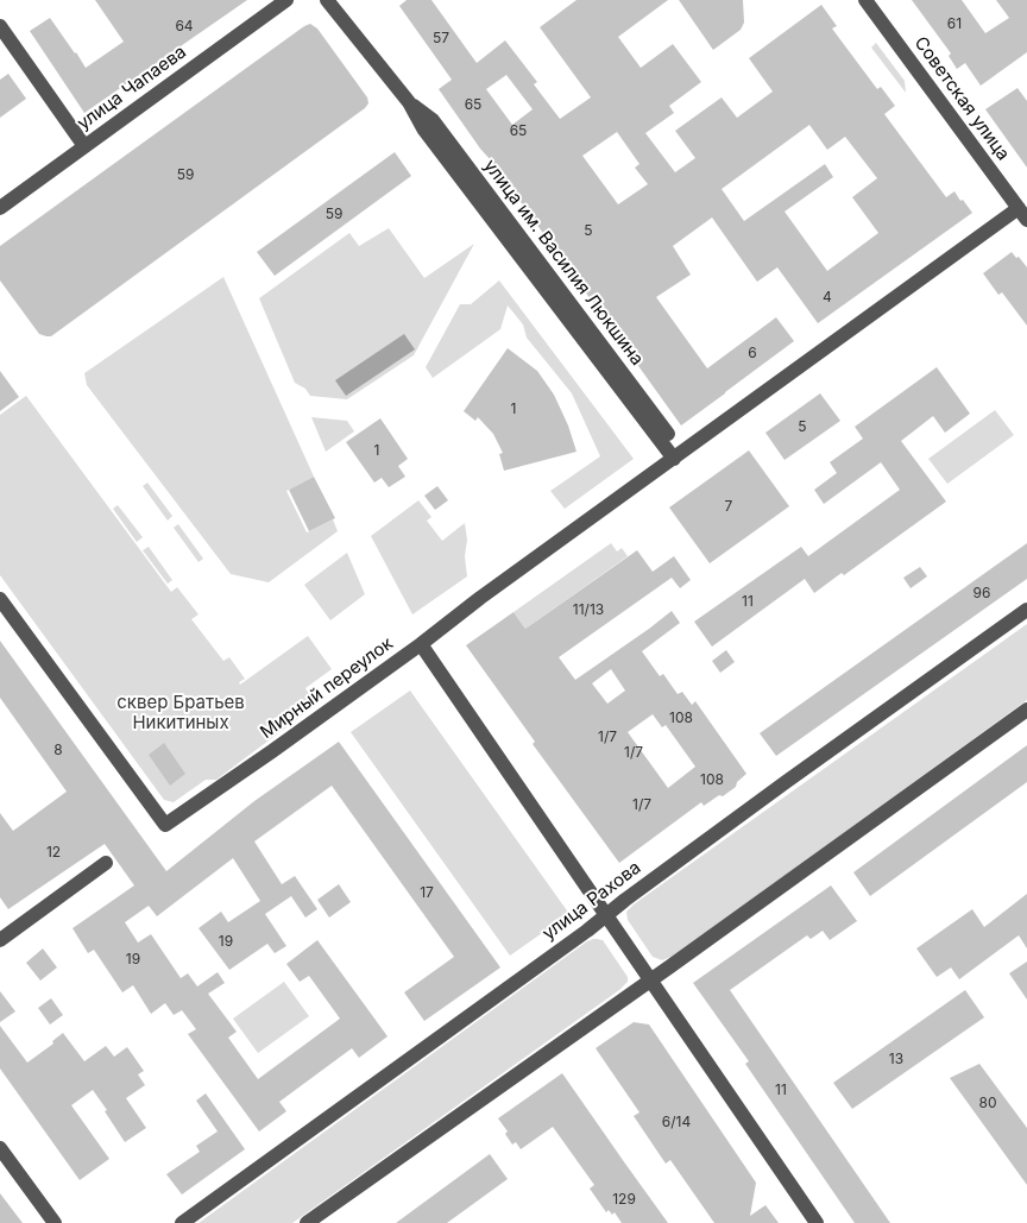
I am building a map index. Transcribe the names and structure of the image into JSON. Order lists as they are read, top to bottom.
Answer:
{
  "streets": {
    "street": [
      "улица Чапаева",
      "Советская улица",
      "улица им. Василия Люкшина",
      "Мирный переулок",
      "улица Рахова"
    ]
  },
  "crossings": [
    ["Советская улица", "Мирный переулок"],
    ["улица им. Василия Люкшина", "Мирный переулок"]
  ],
  "parks": ["сквер Братьев Никитиных"],
  "house_numbers": [
    "61",
    "64",
    "57",
    "65",
    "65",
    "59",
    "59",
    "5",
    "4",
    "6",
    "1",
    "5",
    "1",
    "7",
    "96",
    "11",
    "11/13",
    "108",
    "1/7",
    "8",
    "1/7",
    "108",
    "1/7",
    "12",
    "17",
    "19",
    "19",
    "13",
    "11",
    "80",
    "6/14",
    "129"
  ]
}
